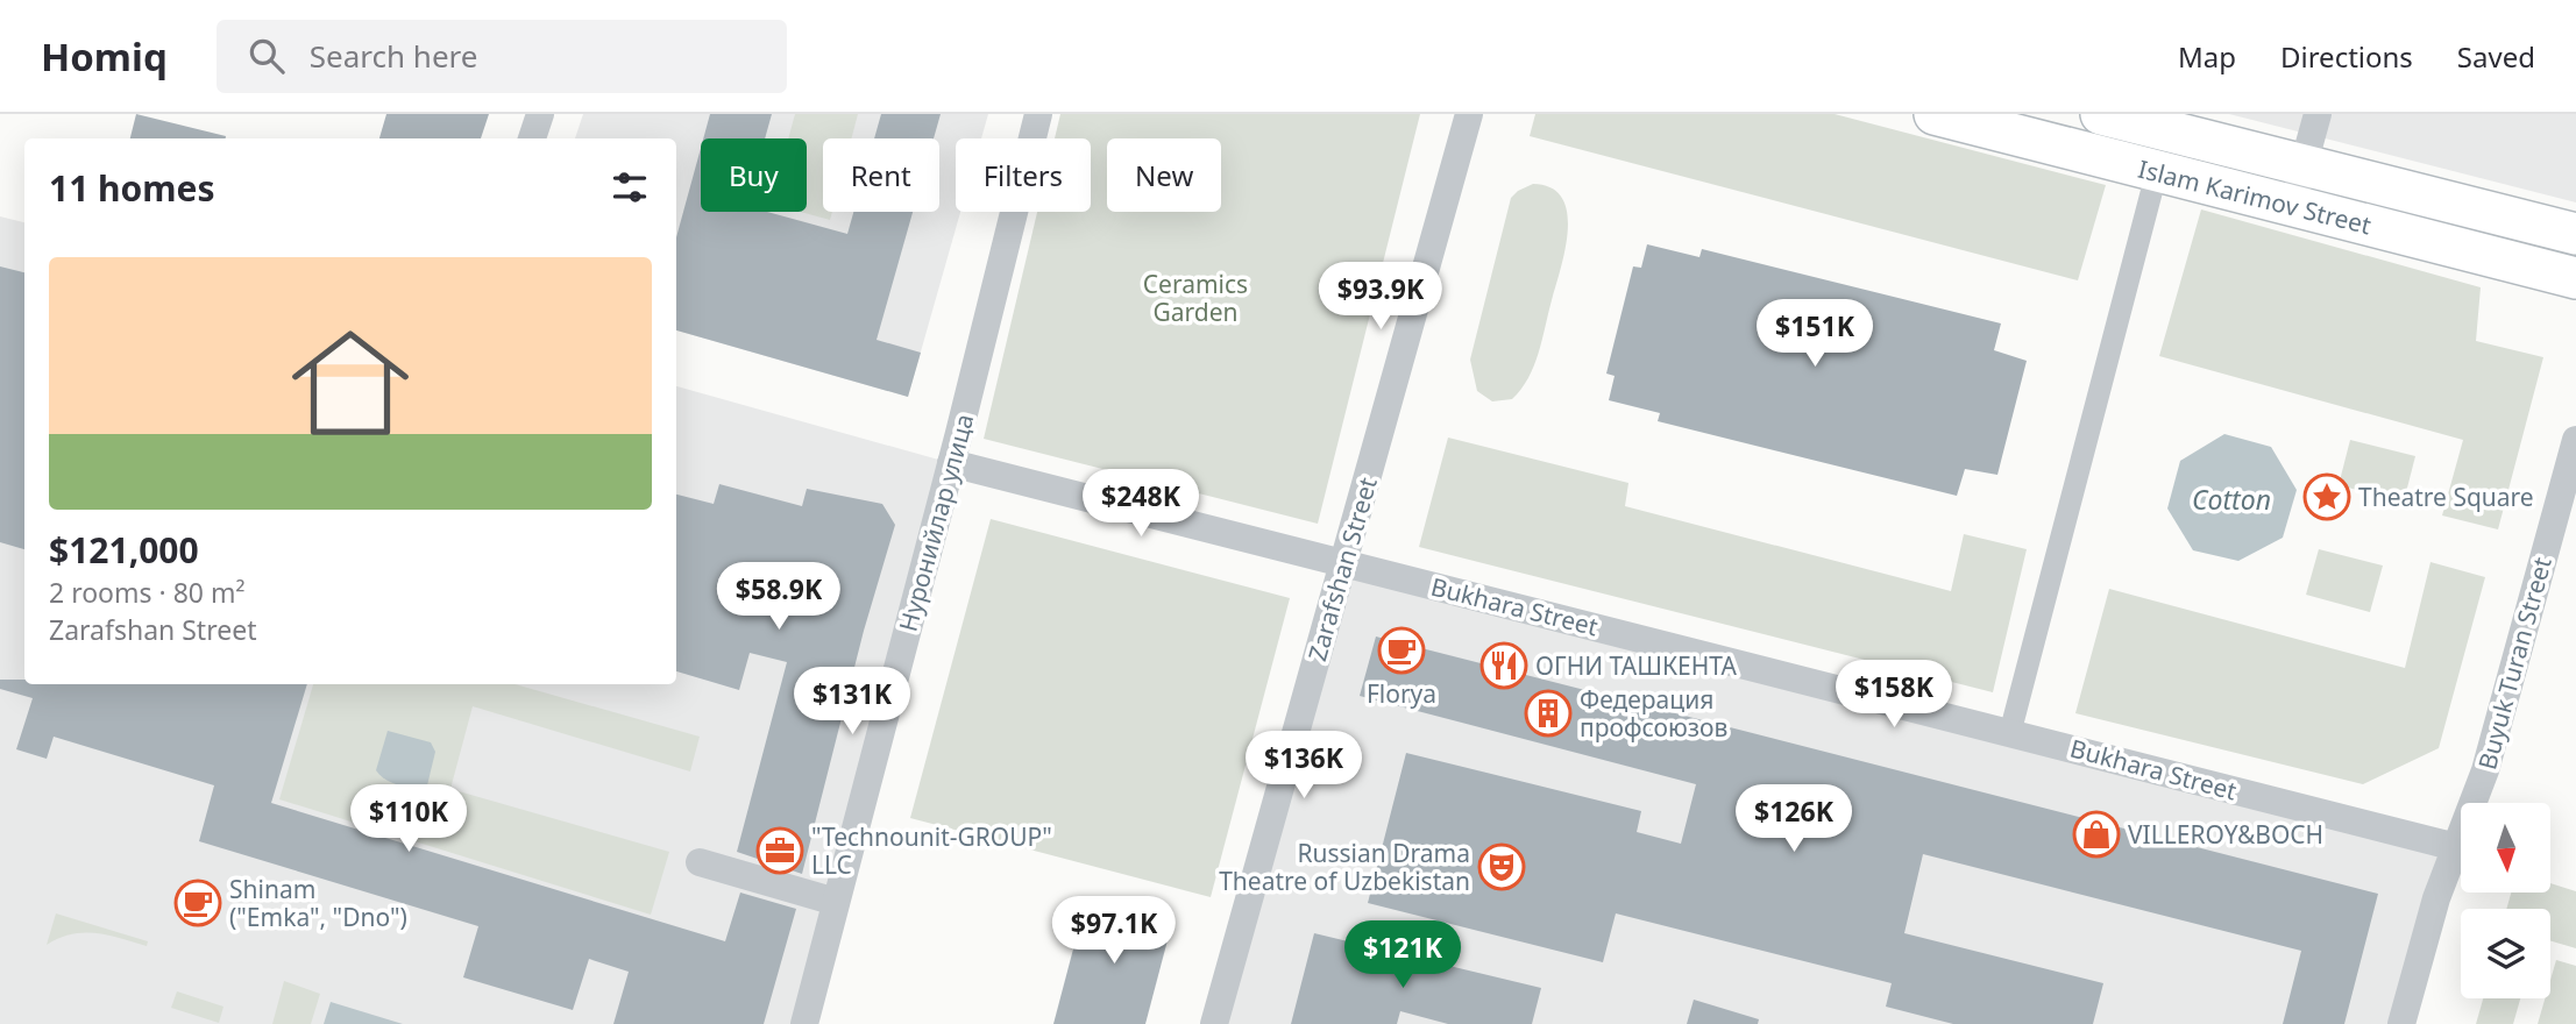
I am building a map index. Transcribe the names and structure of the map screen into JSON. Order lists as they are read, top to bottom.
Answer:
{
  "streets": {
    "main road": ["Islam Karimov Street"],
    "street": [
      "Нуронийлар улица",
      "Zarafshan Street",
      "Bukhara Street",
      "Buyuk Turan Street"
    ]
  },
  "crossings": [
    ["Нуронийлар улица", "Bukhara Street"],
    ["Zarafshan Street", "Bukhara Street"],
    ["Bukhara Street", "Buyuk Turan Street"]
  ],
  "water": ["Cotton"],
  "parks": ["Ceramics Garden"],
  "places": {
    "place": ["Theatre Square"],
    "cafe": ["Florya", "Shinam (\"Еmka\", \"Dno\")"],
    "restaurant": ["ОГНИ ТАШКЕНТА"],
    "building": ["Федерация профсоюзов"],
    "shop": ["VILLEROY&BOCH"],
    "office": ["\"Technounit-GROUP\" LLC"],
    "theatre": ["Russian Drama Theatre of Uzbekistan"]
  },
  "north": "bottom",
  "page": {
    "header": "Homiq",
    "search": "Search here",
    "nav": ["Map", "Directions", "Saved"],
    "chip": [
      "Buy",
      "Rent",
      "Filters",
      "New"
    ],
    "heading": "11 homes",
    "list": [
      {
        "name": "$121,000",
        "note": "2 rooms · 80 m² · Zarafshan Street"
      }
    ],
    "price": [
      "$93.9K",
      "$151K",
      "$248K",
      "$58.9K",
      "$158K",
      "$131K",
      "$136K",
      "$110K",
      "$126K",
      "$97.1K",
      "$121K"
    ]
  }
}
